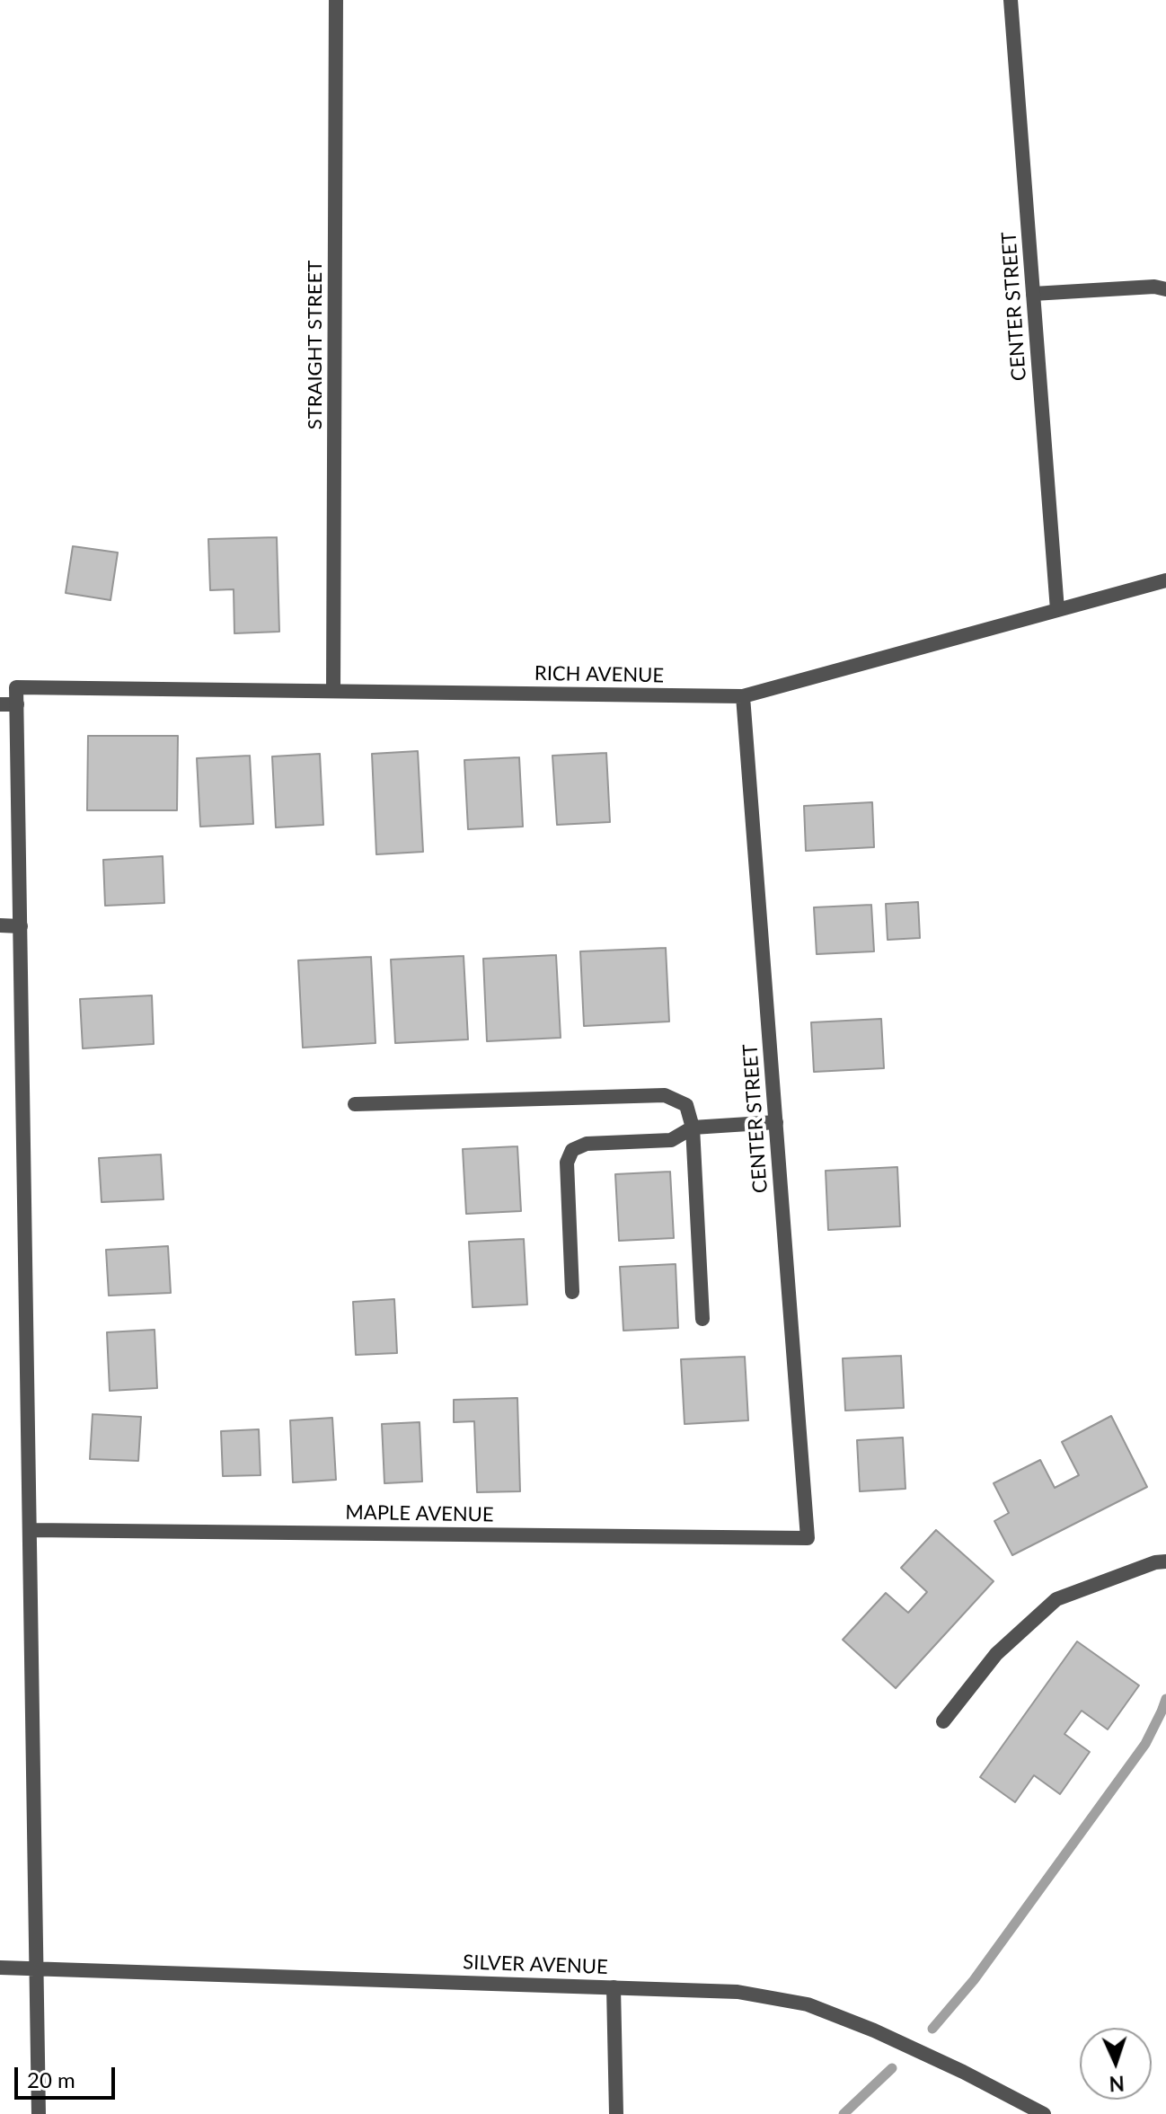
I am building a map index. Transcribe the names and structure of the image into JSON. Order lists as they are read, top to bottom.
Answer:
{
  "streets": {
    "street": [
      "CENTER STREET",
      "STRAIGHT STREET",
      "RICH AVENUE",
      "MAPLE AVENUE",
      "SILVER AVENUE"
    ]
  },
  "crossings": [
    ["CENTER STREET", "RICH AVENUE"],
    ["CENTER STREET", "MAPLE AVENUE"],
    ["STRAIGHT STREET", "RICH AVENUE"]
  ],
  "scale_bar": "20 m",
  "north": "bottom"
}
